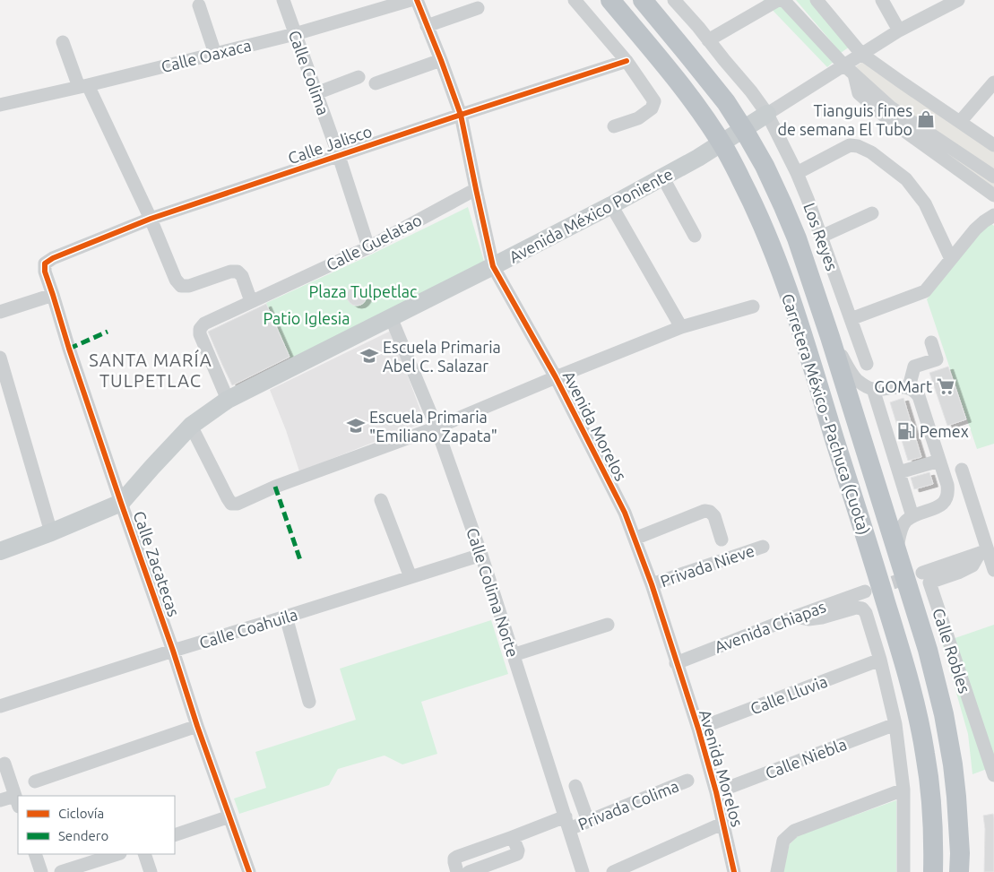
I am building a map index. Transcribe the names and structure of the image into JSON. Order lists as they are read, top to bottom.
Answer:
{
  "streets": {
    "highway": ["Carretera México - Pachuca (Cuota)"],
    "main road": ["Avenida México Poniente"],
    "street": [
      "Calle Oaxaca",
      "Calle Colima",
      "Calle Jalisco",
      "Los Reyes",
      "Calle Guelatao",
      "Avenida Morelos",
      "Calle Zacatecas",
      "Privada Nieve",
      "Calle Colima Norte",
      "Avenida Chiapas",
      "Calle Coahuila",
      "Calle Robles",
      "Calle Lluvia",
      "Calle Niebla",
      "Privada Colima"
    ]
  },
  "crossings": [
    ["Calle Oaxaca", "Calle Colima"],
    ["Calle Colima", "Calle Jalisco"],
    ["Calle Colima", "Calle Guelatao"],
    ["Calle Jalisco", "Avenida Morelos"],
    ["Calle Jalisco", "Calle Zacatecas"],
    ["Avenida México Poniente", "Los Reyes"],
    ["Avenida México Poniente", "Calle Guelatao"],
    ["Avenida México Poniente", "Avenida Morelos"],
    ["Avenida México Poniente", "Calle Zacatecas"],
    ["Avenida México Poniente", "Calle Colima Norte"],
    ["Calle Guelatao", "Avenida Morelos"],
    ["Avenida Morelos", "Privada Nieve"],
    ["Avenida Morelos", "Avenida Chiapas"],
    ["Avenida Morelos", "Calle Lluvia"],
    ["Avenida Morelos", "Calle Niebla"],
    ["Calle Zacatecas", "Calle Coahuila"],
    ["Calle Colima Norte", "Calle Coahuila"],
    ["Calle Colima Norte", "Privada Colima"]
  ],
  "districts": ["SANTA MARÍA TULPETLAC"],
  "parks": ["Plaza Tulpetlac", "Patio Iglesia"],
  "places": {
    "shop": ["Tianguis fines de semana El Tubo"],
    "school or university": ["Escuela Primaria Abel C. Salazar", "Escuela Primaria \"Emiliano Zapata\""],
    "supermarket": ["GOMart"],
    "fuel station": ["Pemex"]
  },
  "legend": ["Ciclovía", "Sendero"]
}
